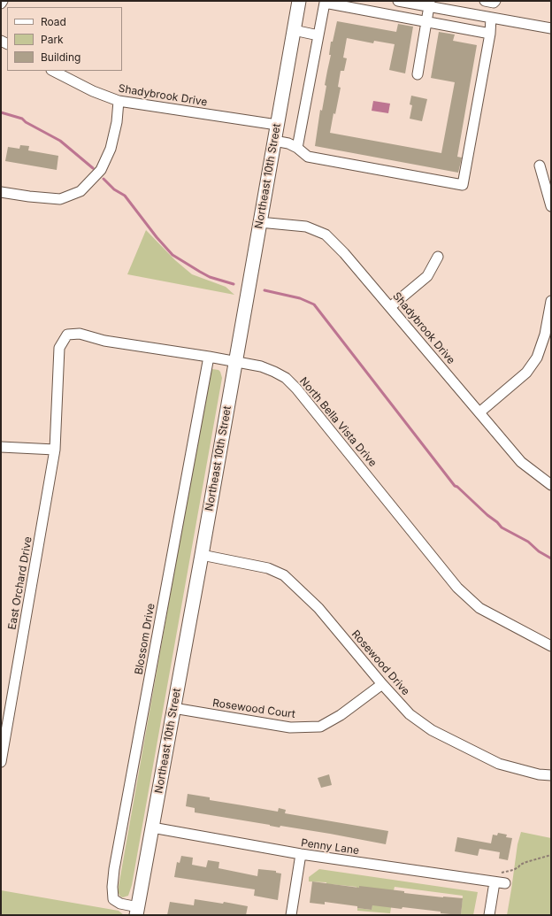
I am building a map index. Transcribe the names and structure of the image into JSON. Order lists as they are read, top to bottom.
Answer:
{
  "streets": {
    "main road": ["Northeast 10th Street"],
    "street": [
      "Shadybrook Drive",
      "North Bella Vista Drive",
      "East Orchard Drive",
      "Blossom Drive",
      "Rosewood Drive",
      "Rosewood Court",
      "Penny Lane"
    ]
  },
  "crossings": [
    ["Shadybrook Drive", "Northeast 10th Street"],
    ["Northeast 10th Street", "North Bella Vista Drive"],
    ["Northeast 10th Street", "Blossom Drive"],
    ["Northeast 10th Street", "Rosewood Drive"],
    ["Northeast 10th Street", "Rosewood Court"],
    ["Northeast 10th Street", "Penny Lane"],
    ["North Bella Vista Drive", "East Orchard Drive"],
    ["North Bella Vista Drive", "Blossom Drive"],
    ["Rosewood Drive", "Rosewood Court"]
  ],
  "legend": ["Road", "Park", "Building"]
}
